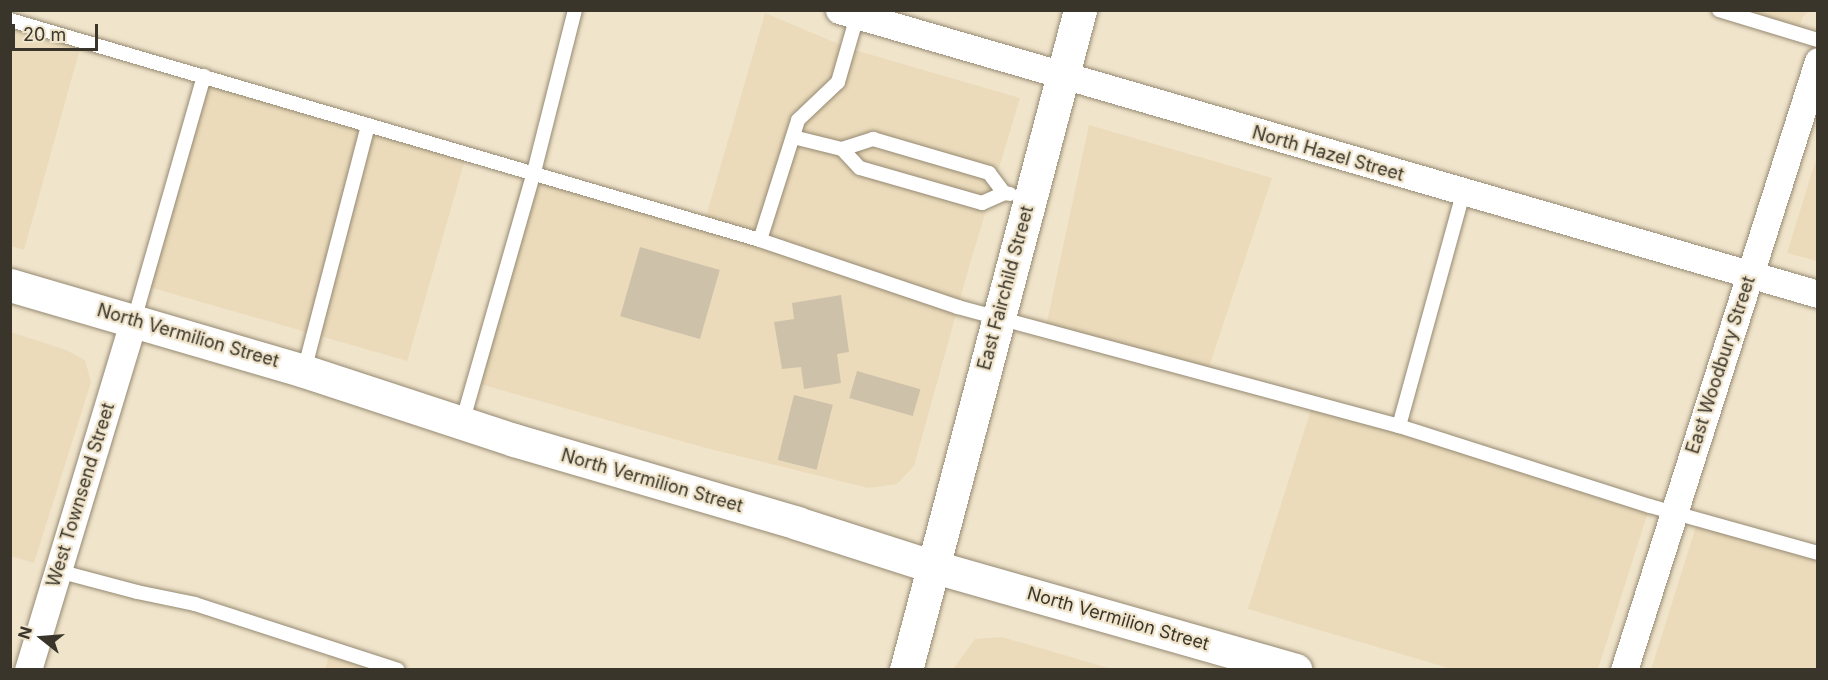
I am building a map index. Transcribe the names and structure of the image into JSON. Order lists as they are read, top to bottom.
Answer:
{
  "streets": {
    "main road": ["East Fairchild Street", "North Vermilion Street"],
    "street": ["North Hazel Street", "East Woodbury Street", "West Townsend Street"]
  },
  "crossings": [
    ["North Hazel Street", "East Fairchild Street"],
    ["North Hazel Street", "East Woodbury Street"],
    ["East Fairchild Street", "North Vermilion Street"],
    ["North Vermilion Street", "West Townsend Street"]
  ],
  "scale_bar": "20 m",
  "north": "left"
}
